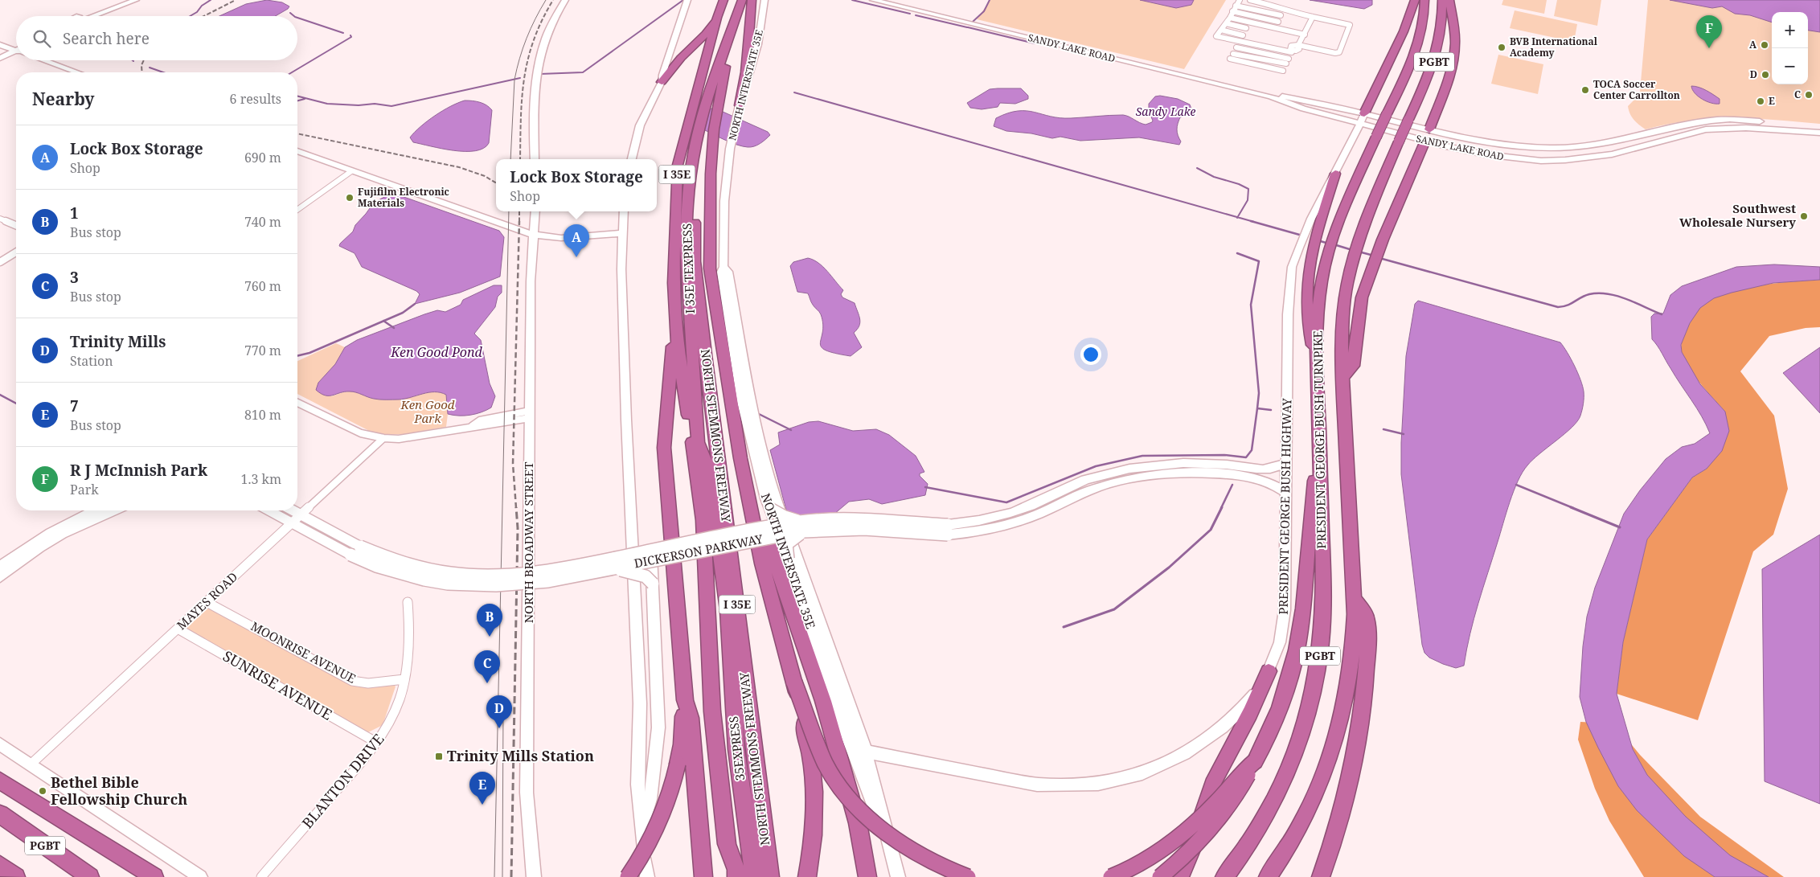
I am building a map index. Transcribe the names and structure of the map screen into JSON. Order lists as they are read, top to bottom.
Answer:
{
  "streets": {
    "highway": [
      "PGBT",
      "I 35E",
      "I 35E TEXPRESS",
      "NORTH STEMMONS FREEWAY",
      "PRESIDENT GEORGE BUSH TURNPIKE",
      "35EXPRESS"
    ],
    "main road": [
      "SANDY LAKE ROAD",
      "NORTH INTERSTATE 35E",
      "PRESIDENT GEORGE BUSH HIGHWAY",
      "NORTH BROADWAY STREET",
      "DICKERSON PARKWAY"
    ],
    "street": [
      "MAYES ROAD",
      "MOONRISE AVENUE",
      "SUNRISE AVENUE",
      "BLANTON DRIVE"
    ]
  },
  "crossings": [
    ["NORTH INTERSTATE 35E", "PRESIDENT GEORGE BUSH HIGHWAY"],
    ["NORTH INTERSTATE 35E", "DICKERSON PARKWAY"],
    ["I 35E TEXPRESS", "35EXPRESS"],
    ["NORTH STEMMONS FREEWAY", "35EXPRESS"],
    ["PRESIDENT GEORGE BUSH HIGHWAY", "DICKERSON PARKWAY"],
    ["DICKERSON PARKWAY", "MAYES ROAD"],
    ["MAYES ROAD", "MOONRISE AVENUE"],
    ["MAYES ROAD", "SUNRISE AVENUE"],
    ["MOONRISE AVENUE", "BLANTON DRIVE"],
    ["SUNRISE AVENUE", "BLANTON DRIVE"]
  ],
  "water": ["Sandy Lake", "Ken Good Pond"],
  "parks": ["Ken Good Park"],
  "places": {
    "other": [
      "A",
      "BVB International Academy",
      "D",
      "TOCA Soccer Center Carrollton",
      "C",
      "E",
      "Fujifilm Electronic Materials",
      "Southwest Wholesale Nursery",
      "Bethel Bible Fellowship Church"
    ],
    "transit": ["Trinity Mills Station"]
  },
  "page": {
    "map_buttons": ["+", "−"],
    "pins": [
      "F",
      "A",
      "B",
      "C",
      "D",
      "E"
    ],
    "search": "Search here",
    "heading": ["Nearby", "6 results"],
    "list": [
      {
        "mark": "A",
        "name": "Lock Box Storage",
        "note": "Shop",
        "value": "690 m"
      },
      {
        "mark": "B",
        "name": "1",
        "note": "Bus stop",
        "value": "740 m"
      },
      {
        "mark": "C",
        "name": "3",
        "note": "Bus stop",
        "value": "760 m"
      },
      {
        "mark": "D",
        "name": "Trinity Mills",
        "note": "Station",
        "value": "770 m"
      },
      {
        "mark": "E",
        "name": "7",
        "note": "Bus stop",
        "value": "810 m"
      },
      {
        "mark": "F",
        "name": "R J McInnish Park",
        "note": "Park",
        "value": "1.3 km"
      }
    ],
    "popup": ["Lock Box Storage", "Shop"]
  }
}
